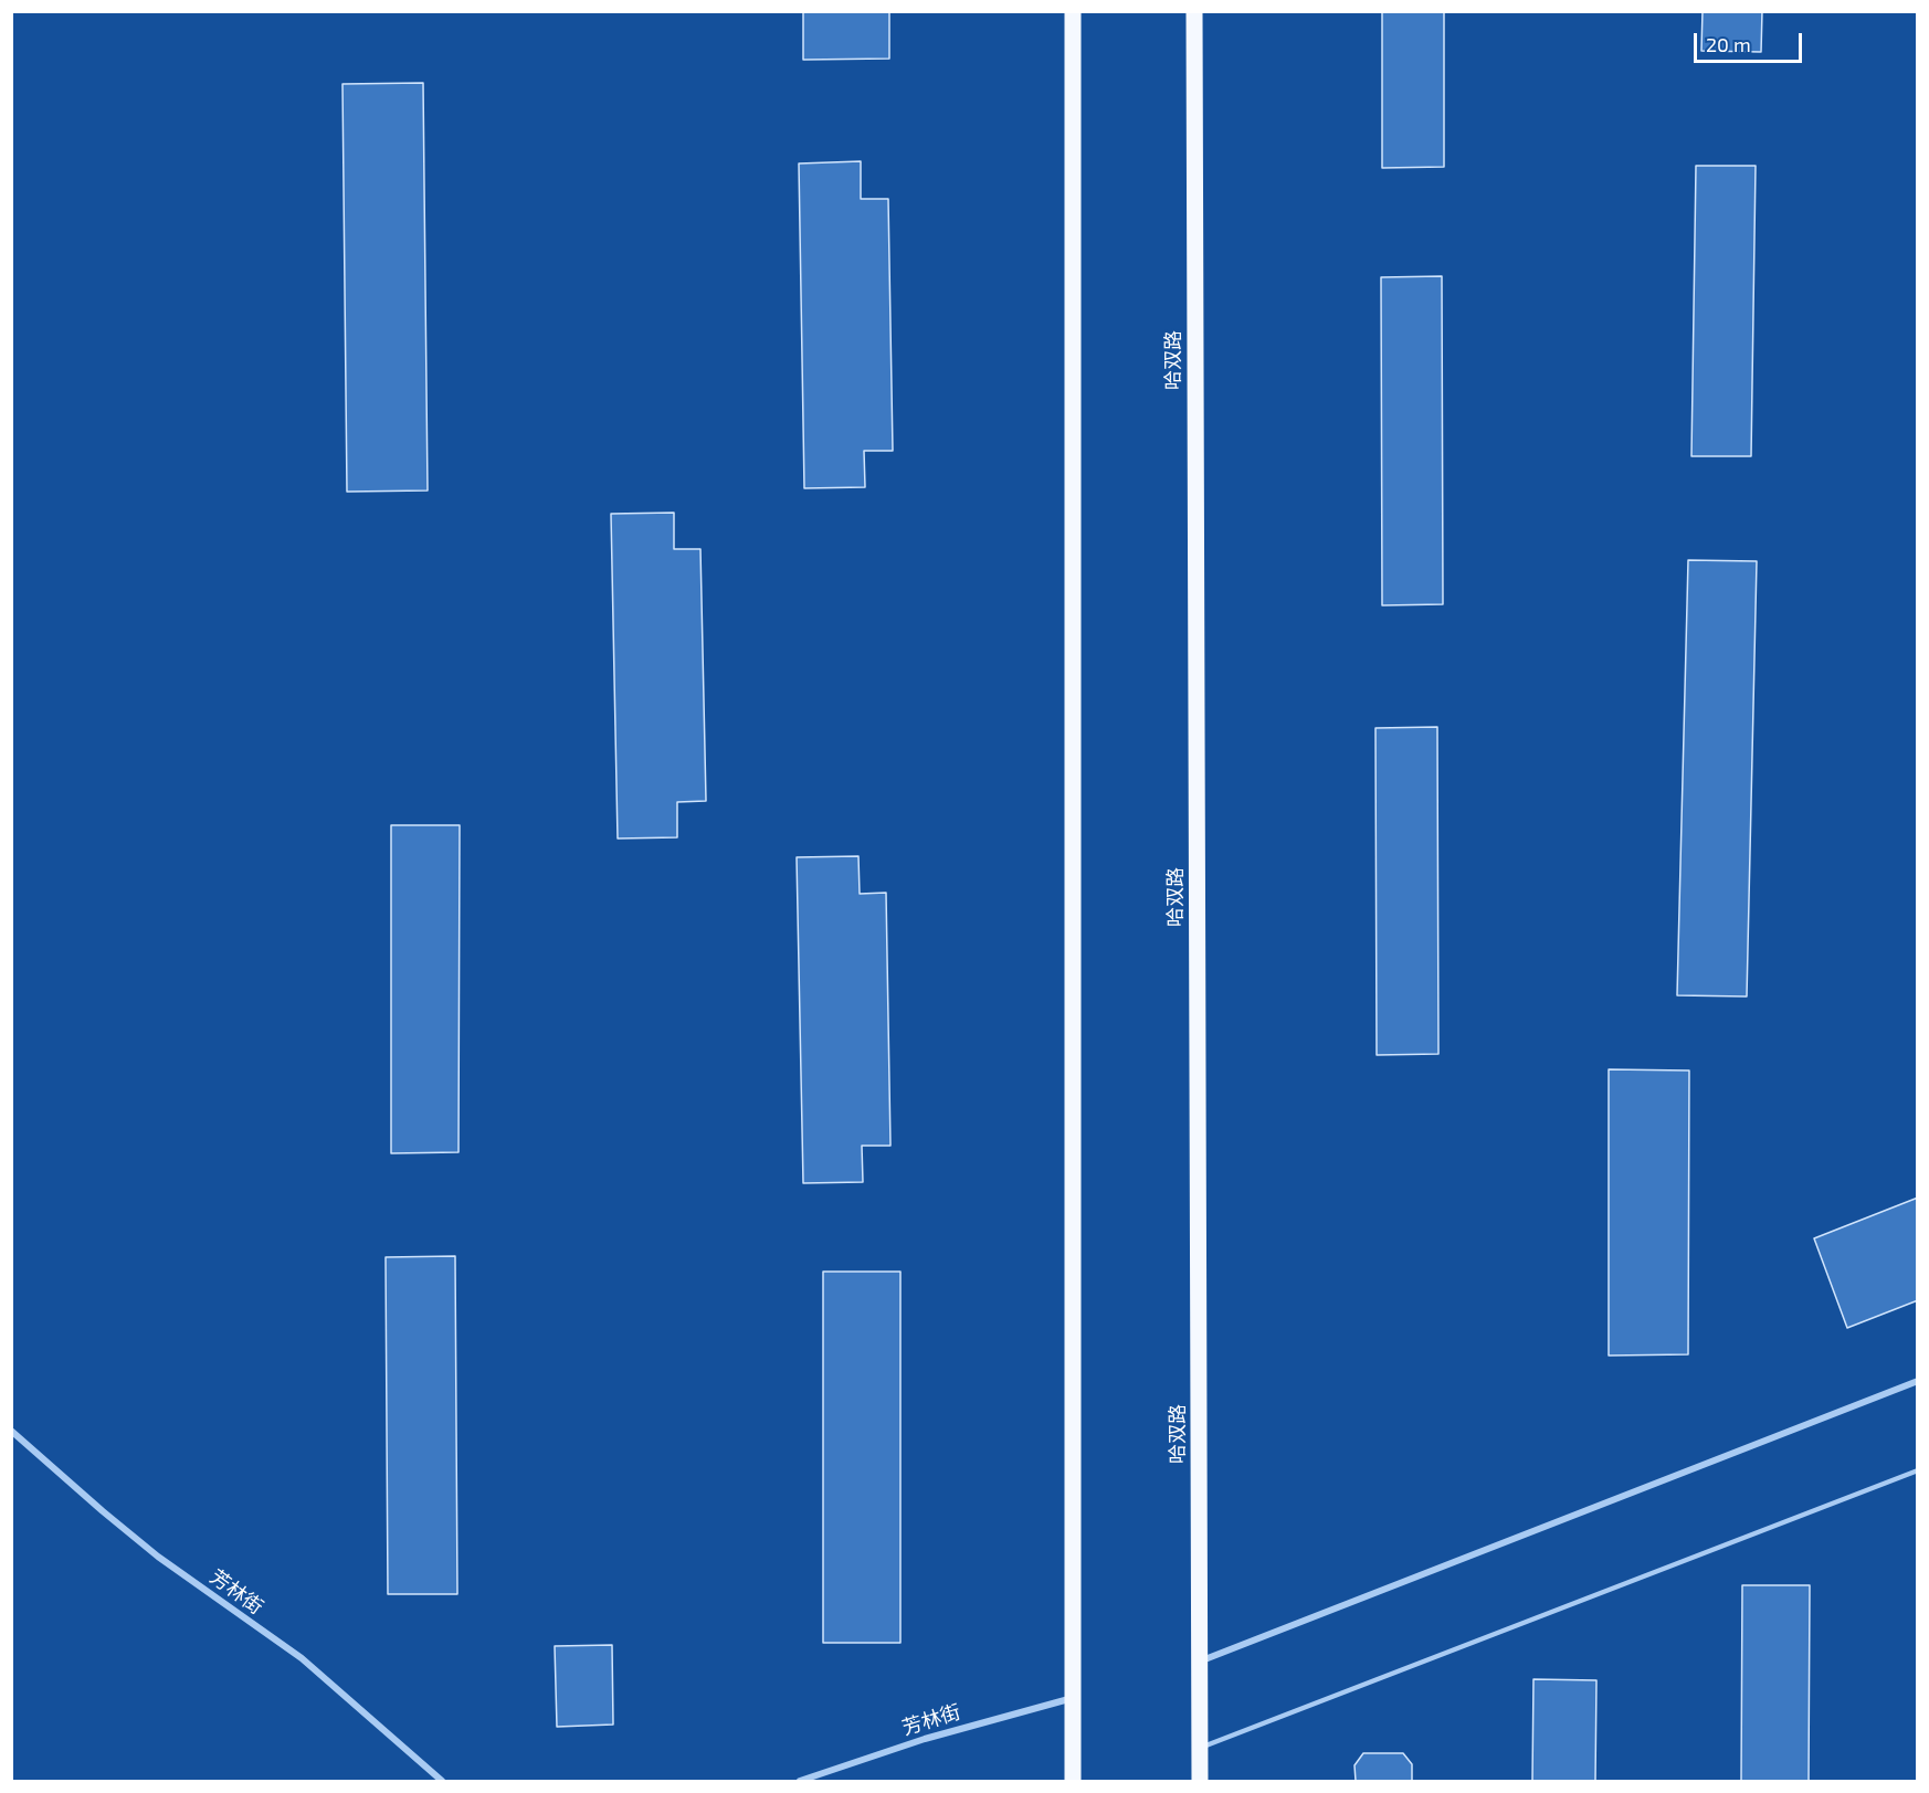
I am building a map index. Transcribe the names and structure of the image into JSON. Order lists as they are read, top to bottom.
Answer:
{
  "streets": {
    "main road": ["哈双路"],
    "street": ["芳林街"]
  },
  "scale_bar": "20 m"
}
